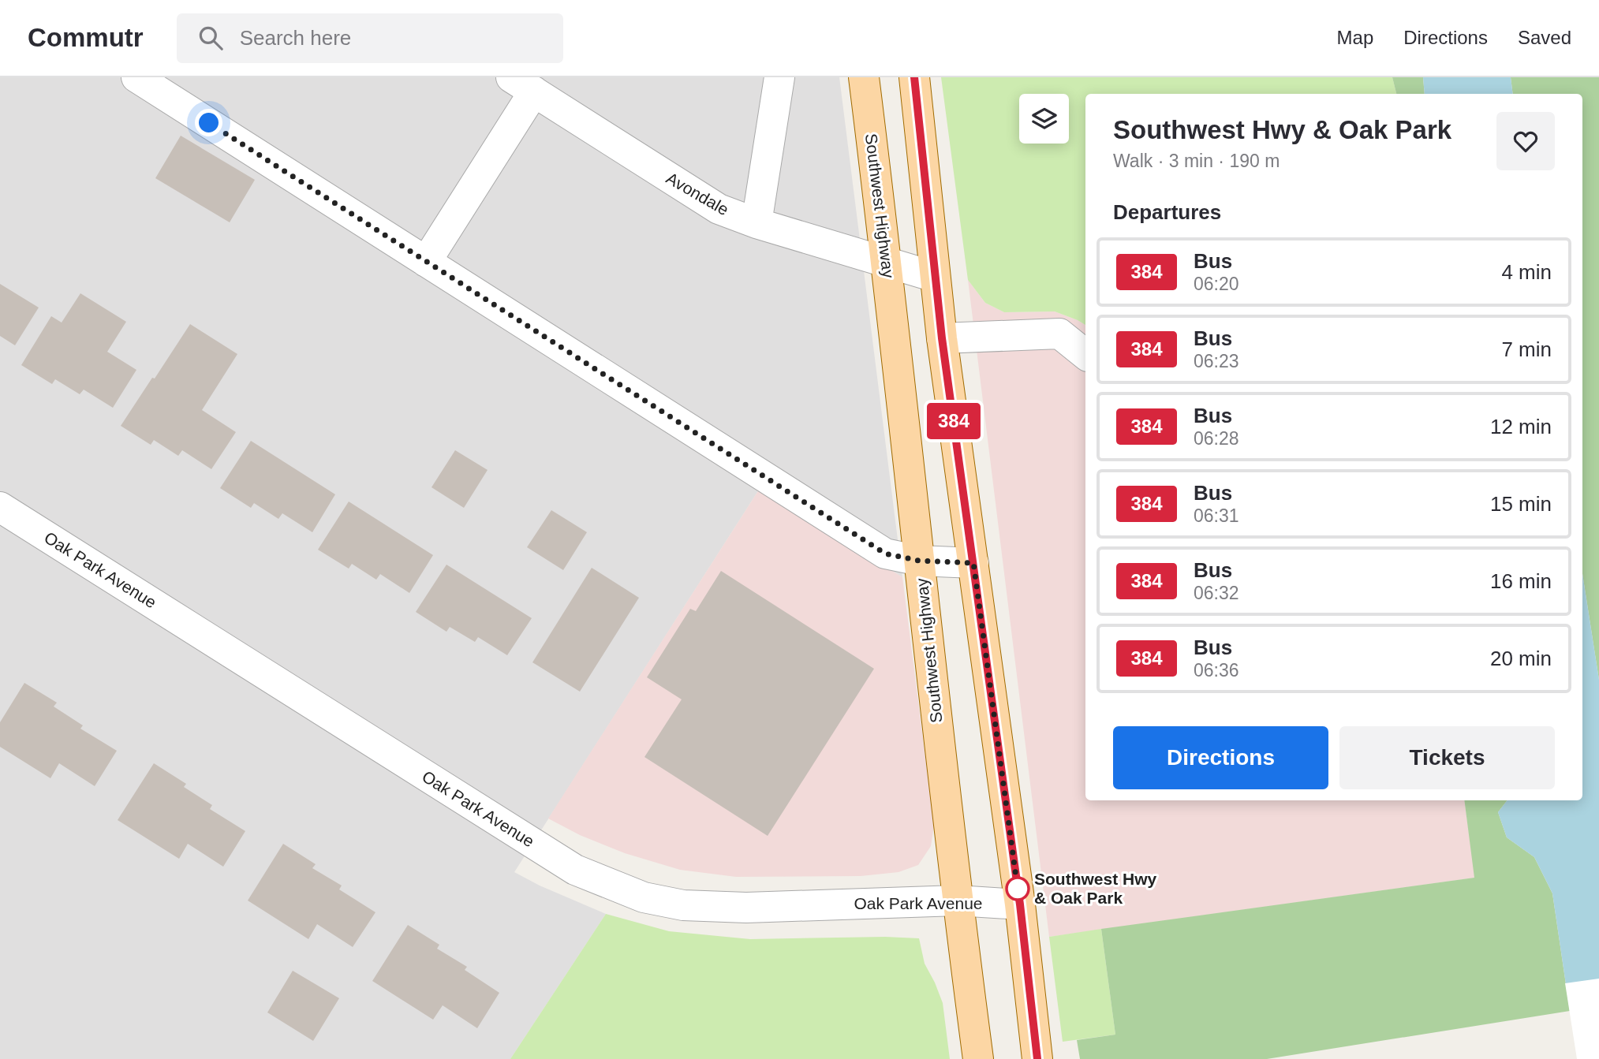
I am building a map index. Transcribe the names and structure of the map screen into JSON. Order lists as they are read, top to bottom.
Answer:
{
  "streets": {
    "main road": ["Southwest Highway"],
    "street": ["Avondale", "Oak Park Avenue"]
  },
  "crossings": [
    ["Avondale", "Southwest Highway"],
    ["Southwest Highway", "Oak Park Avenue"]
  ],
  "places": ["Southwest Hwy & Oak Park"],
  "lines": ["bus line 384"],
  "page": {
    "header": "Commutr",
    "search": "Search here",
    "nav": ["Map", "Directions", "Saved"],
    "on_map": "384",
    "heading": [
      ["Southwest Hwy & Oak Park", "Walk · 3 min · 190 m"],
      "Departures"
    ],
    "list": [
      {
        "mark": "384",
        "name": "Bus",
        "note": "06:20",
        "value": "4 min"
      },
      {
        "mark": "384",
        "name": "Bus",
        "note": "06:23",
        "value": "7 min"
      },
      {
        "mark": "384",
        "name": "Bus",
        "note": "06:28",
        "value": "12 min"
      },
      {
        "mark": "384",
        "name": "Bus",
        "note": "06:31",
        "value": "15 min"
      },
      {
        "mark": "384",
        "name": "Bus",
        "note": "06:32",
        "value": "16 min"
      },
      {
        "mark": "384",
        "name": "Bus",
        "note": "06:36",
        "value": "20 min"
      }
    ],
    "buttons": ["Directions", "Tickets"]
  }
}
